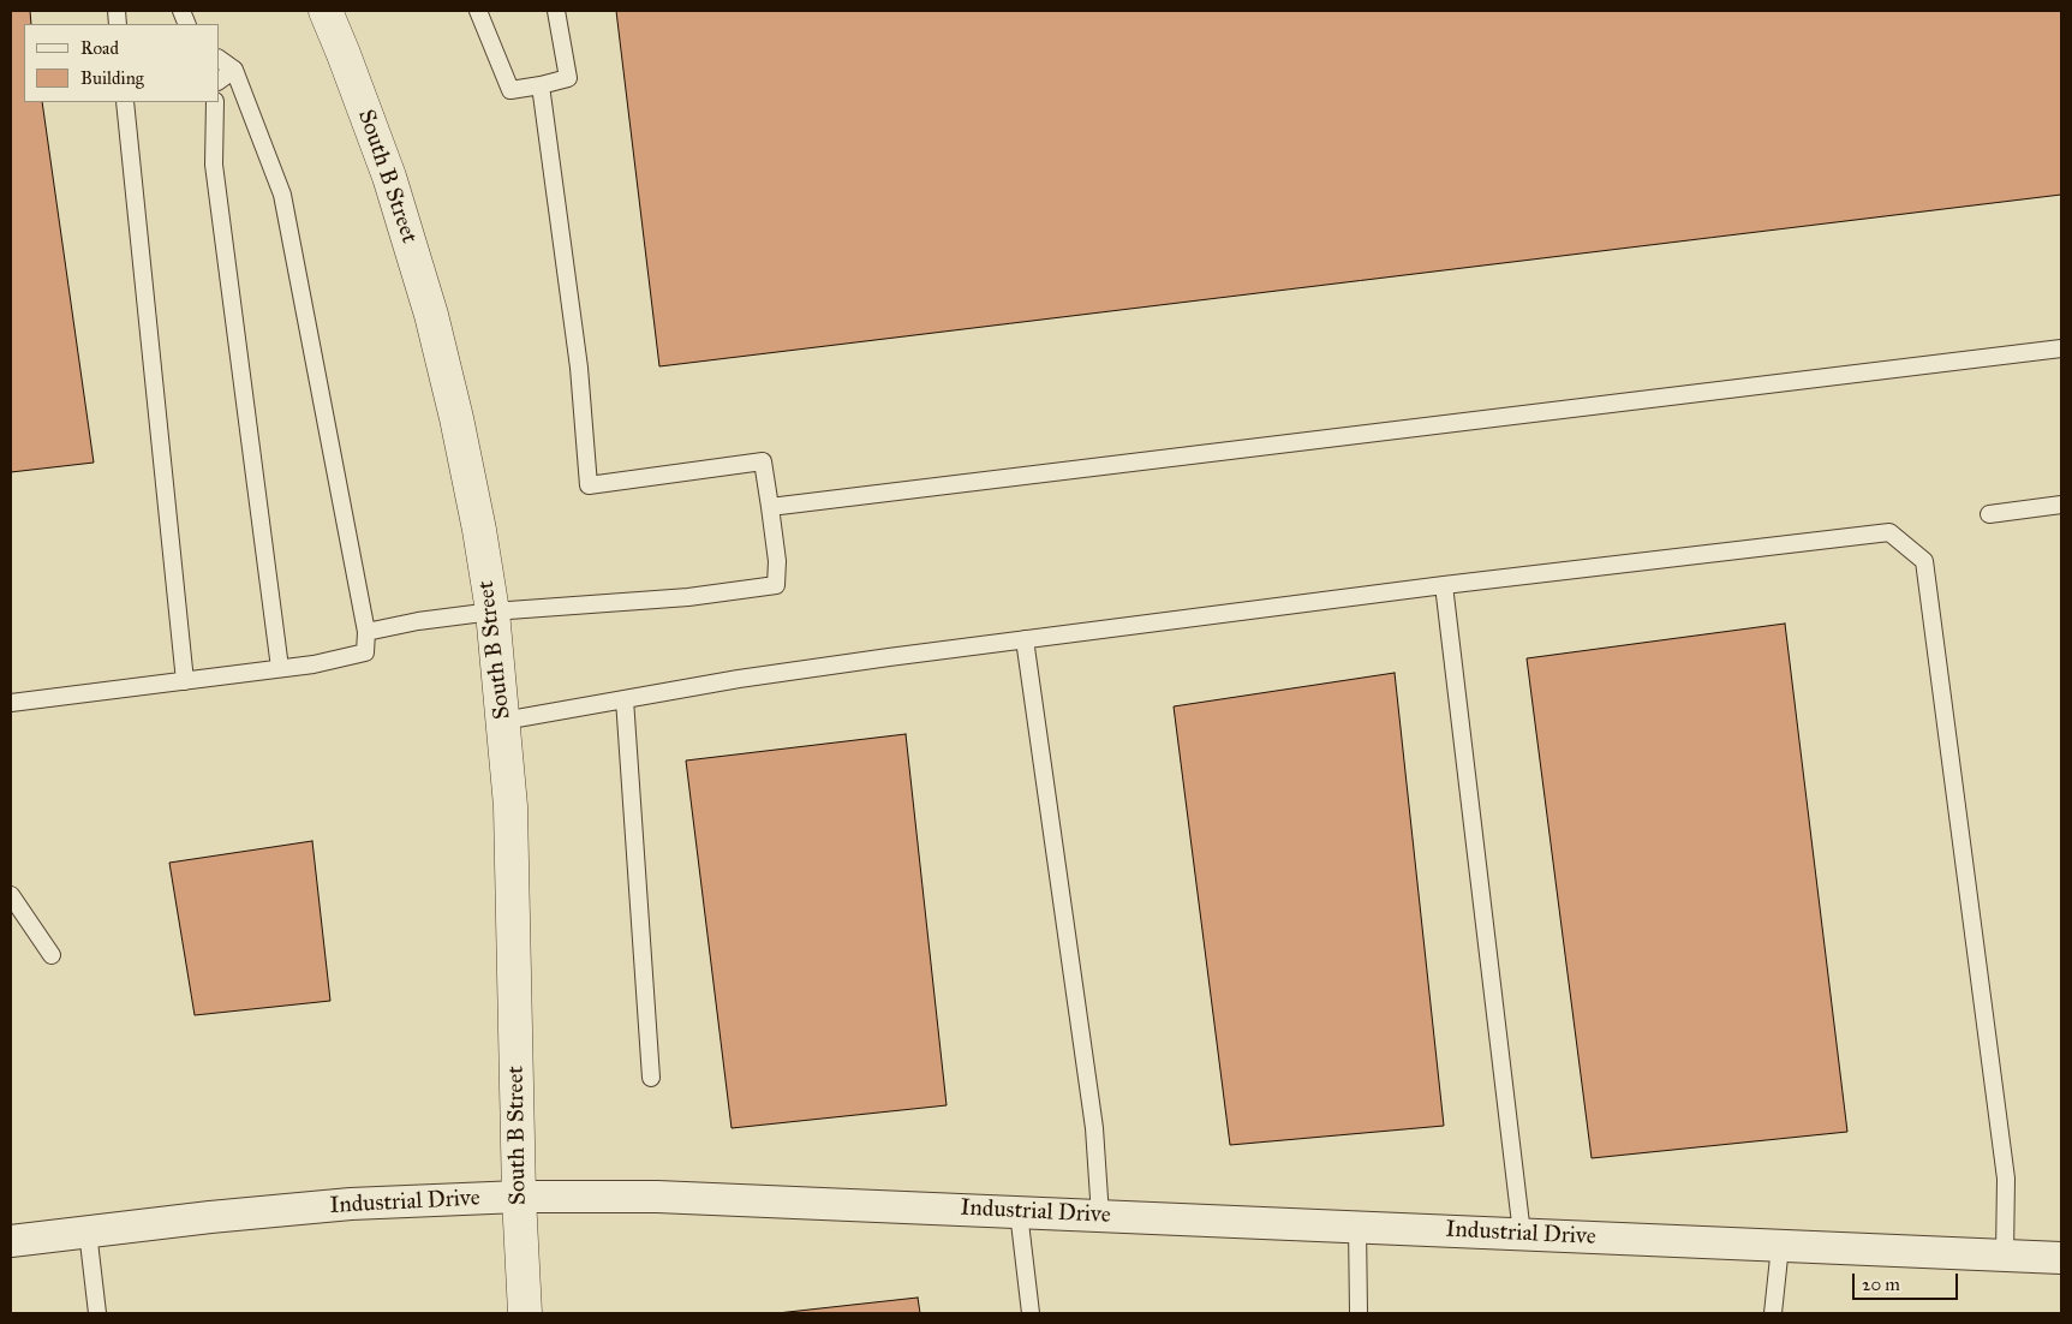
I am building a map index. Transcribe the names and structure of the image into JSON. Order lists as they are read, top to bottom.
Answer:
{
  "streets": {
    "street": ["South B Street", "Industrial Drive"]
  },
  "crossings": [
    ["South B Street", "Industrial Drive"]
  ],
  "legend": ["Road", "Building"],
  "scale_bar": "20 m"
}
